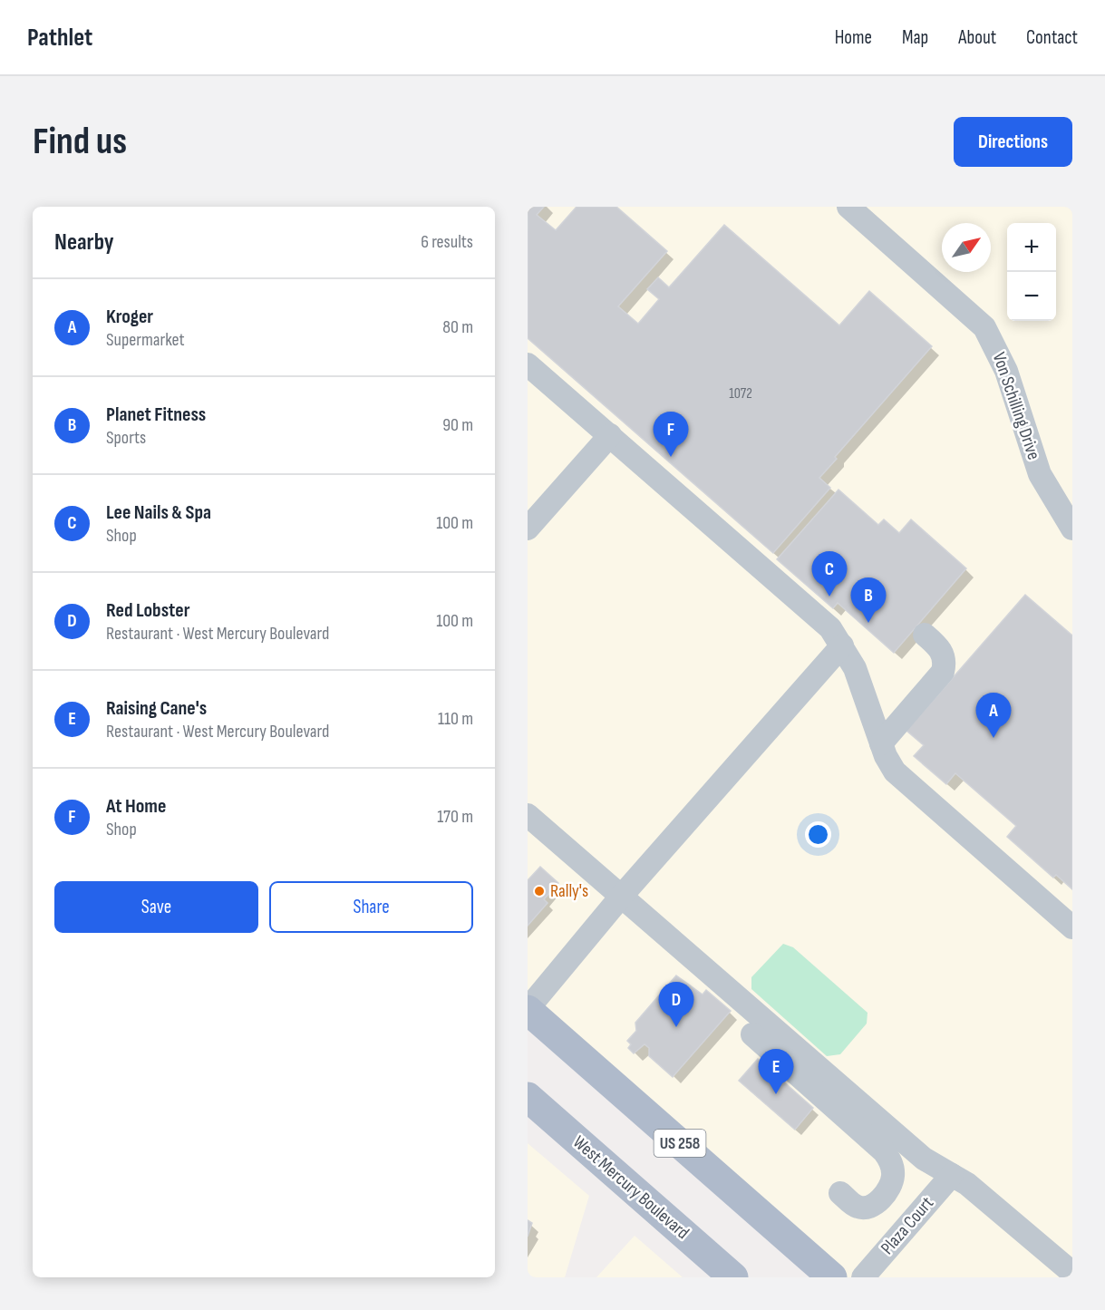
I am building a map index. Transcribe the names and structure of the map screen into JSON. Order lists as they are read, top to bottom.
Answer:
{
  "streets": {
    "main road": ["US 258", "West Mercury Boulevard"],
    "street": ["Von Schilling Drive", "Plaza Court"]
  },
  "places": ["Rally's"],
  "house_numbers": ["1072"],
  "north": "top right",
  "page": {
    "header": "Pathlet",
    "nav": [
      "Home",
      "Map",
      "About",
      "Contact"
    ],
    "buttons": [
      "Directions",
      ["Save", "Share"]
    ],
    "title": "Find us",
    "heading": ["Nearby", "6 results"],
    "map_buttons": ["+", "−"],
    "list": [
      {
        "mark": "A",
        "name": "Kroger",
        "note": "Supermarket",
        "value": "80 m"
      },
      {
        "mark": "B",
        "name": "Planet Fitness",
        "note": "Sports",
        "value": "90 m"
      },
      {
        "mark": "C",
        "name": "Lee Nails & Spa",
        "note": "Shop",
        "value": "100 m"
      },
      {
        "mark": "D",
        "name": "Red Lobster",
        "note": "Restaurant · West Mercury Boulevard",
        "value": "100 m"
      },
      {
        "mark": "E",
        "name": "Raising Cane's",
        "note": "Restaurant · West Mercury Boulevard",
        "value": "110 m"
      },
      {
        "mark": "F",
        "name": "At Home",
        "note": "Shop",
        "value": "170 m"
      }
    ],
    "pins": [
      "F",
      "C",
      "B",
      "A",
      "D",
      "E"
    ]
  }
}
